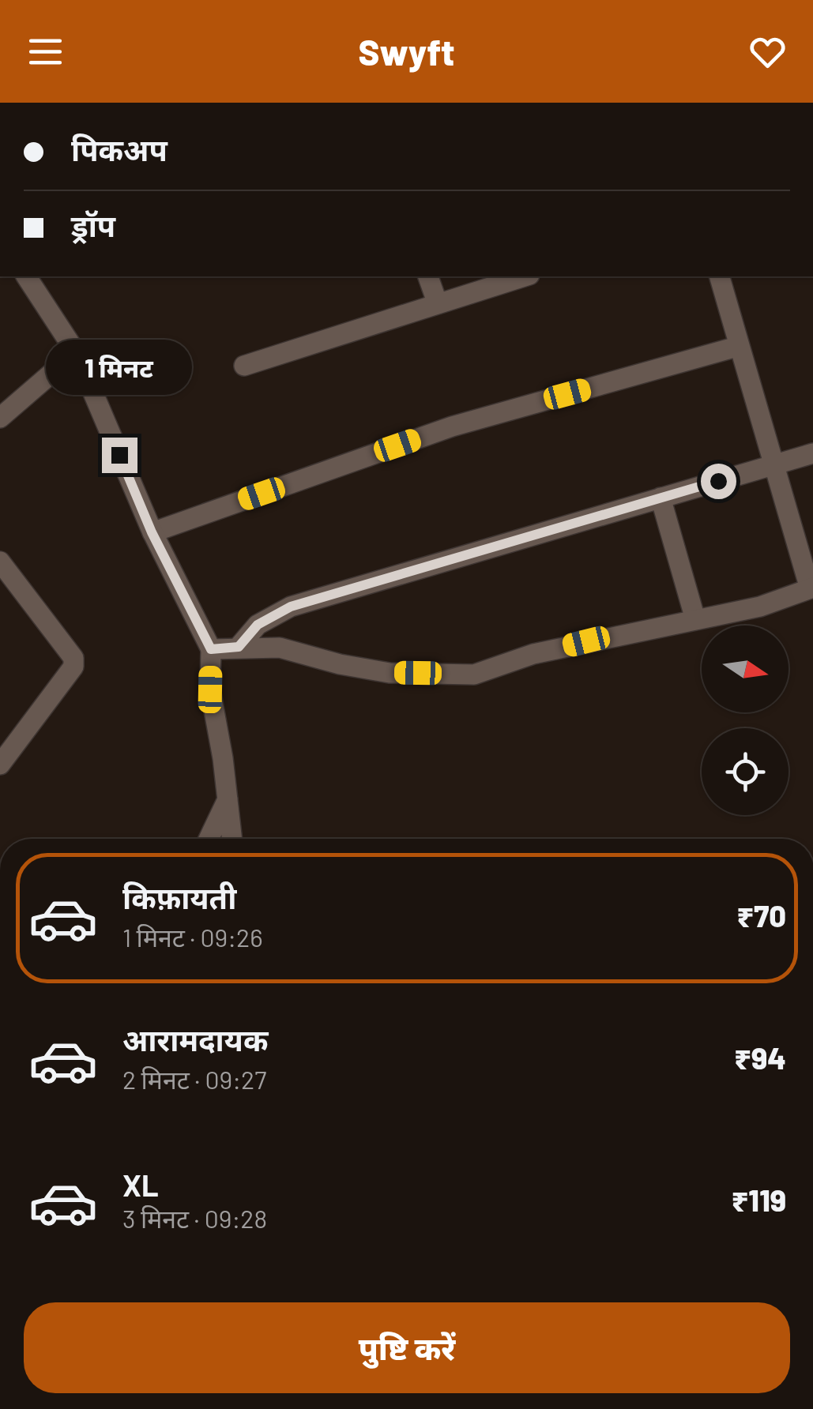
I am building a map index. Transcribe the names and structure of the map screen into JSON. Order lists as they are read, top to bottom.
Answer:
{
  "north": "right",
  "page": {
    "header": "Swyft",
    "banner": ["पिकअप", "ड्रॉप"],
    "bubble": "1 मिनट",
    "list": [
      {
        "name": "किफ़ायती",
        "note": "1 मिनट · 09:26",
        "value": "₹70"
      },
      {
        "name": "आरामदायक",
        "note": "2 मिनट · 09:27",
        "value": "₹94"
      },
      {
        "name": "XL",
        "note": "3 मिनट · 09:28",
        "value": "₹119"
      }
    ],
    "buttons": "पुष्टि करें"
  }
}
